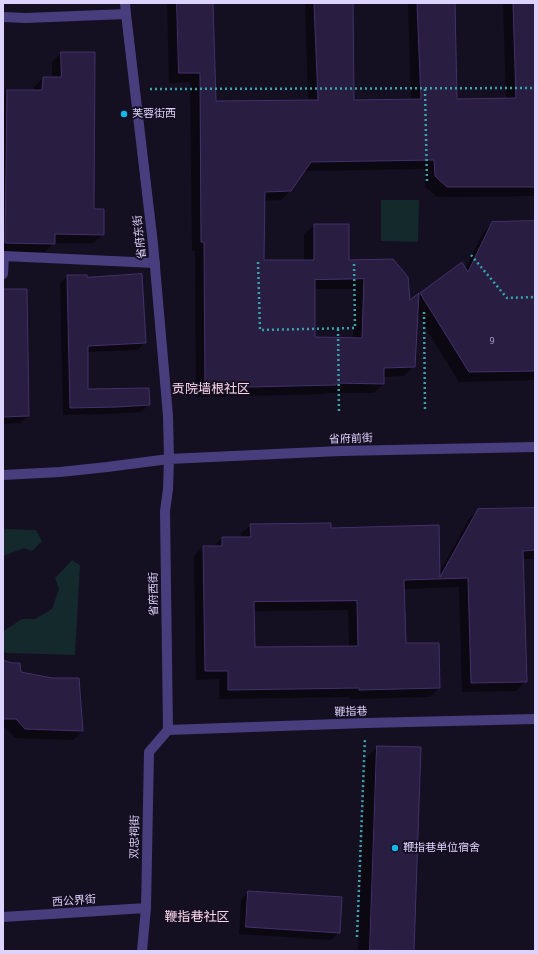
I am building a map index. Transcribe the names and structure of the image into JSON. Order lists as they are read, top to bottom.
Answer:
{
  "streets": {
    "street": [
      "省府东街",
      "省府前街",
      "省府西街",
      "鞭指巷",
      "双忠祠街",
      "西公界街"
    ]
  },
  "crossings": [
    ["省府东街", "省府前街"],
    ["省府东街", "省府西街"],
    ["省府前街", "省府西街"],
    ["省府西街", "鞭指巷"],
    ["省府西街", "双忠祠街"],
    ["鞭指巷", "双忠祠街"],
    ["双忠祠街", "西公界街"]
  ],
  "districts": ["贡院墙根社区", "鞭指巷社区"],
  "places": ["芙蓉街西", "鞭指巷单位宿舍"],
  "house_numbers": ["9"]
}
